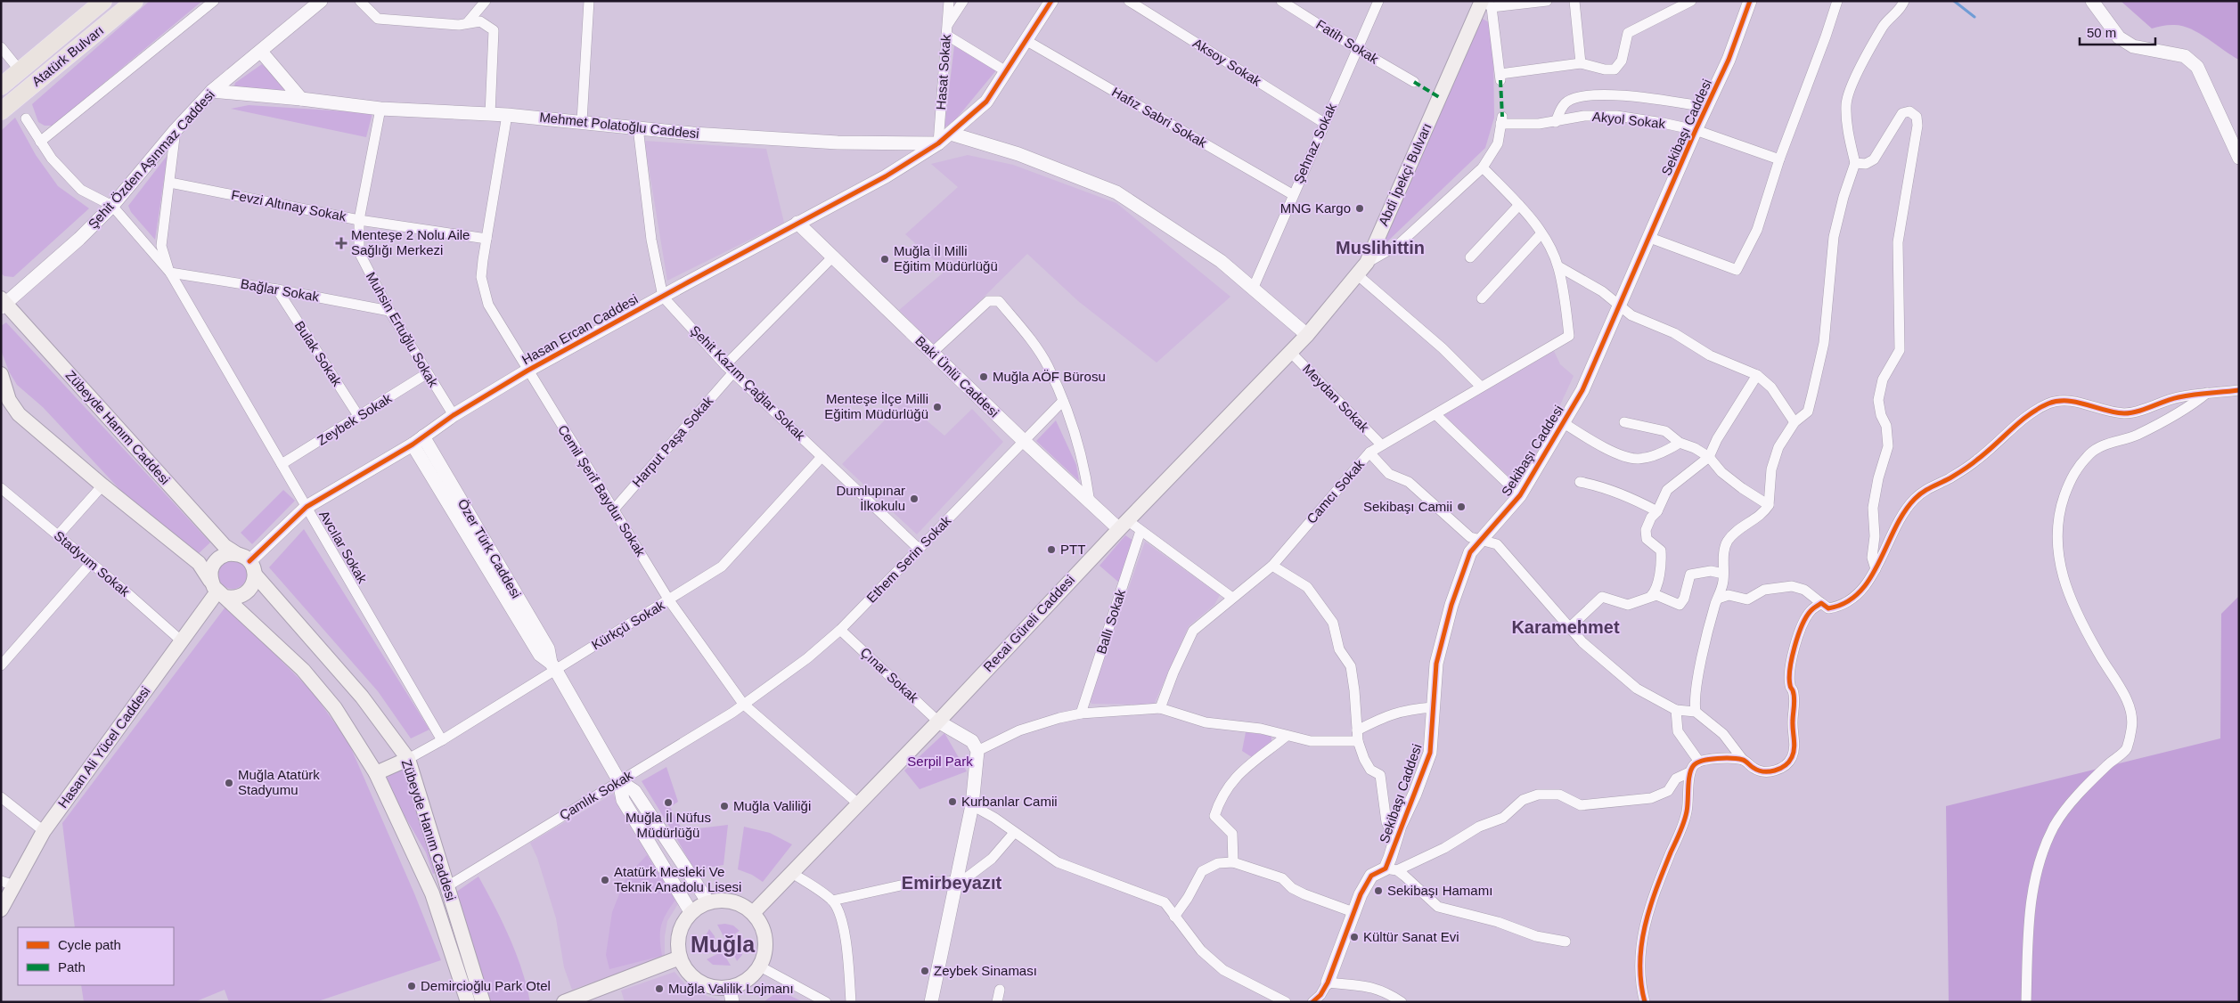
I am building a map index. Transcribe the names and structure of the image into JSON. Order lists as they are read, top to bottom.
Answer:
{
  "streets": {
    "main road": [
      "Atatürk Bulvarı",
      "Abdi İpekçi Bulvarı",
      "Zübeyde Hanım Caddesi",
      "Recai Güreli Caddesi",
      "Hasan Ali Yücel Caddesi"
    ],
    "street": [
      "Fatih Sokak",
      "Aksoy Sokak",
      "Hasat Sokak",
      "Hafız Sabri Sokak",
      "Akyol Sokak",
      "Mehmet Polatoğlu Caddesi",
      "Sekibaşı Caddesi",
      "Şehnaz Sokak",
      "Şehit Özden Aşınmaz Caddesi",
      "Fevzi Altınay Sokak",
      "Bağlar Sokak",
      "Muhsin Ertuğlu Sokak",
      "Hasan Ercan Caddesi",
      "Bulak Sokak",
      "Baki Ünlü Caddesi",
      "Şehit Kazım Çağlar Sokak",
      "Meydan Sokak",
      "Zeybek Sokak",
      "Harput Paşa Sokak",
      "Cemil Şerif Baydur Sokak",
      "Camcı Sokak",
      "Avcılar Sokak",
      "Özer Türk Caddesi",
      "Ethem Serin Sokak",
      "Stadyum Sokak",
      "Ballı Sokak",
      "Kürkçü Sokak",
      "Çınar Sokak",
      "Çamlık Sokak"
    ]
  },
  "crossings": [
    ["Fatih Sokak", "Şehnaz Sokak"],
    ["Aksoy Sokak", "Şehnaz Sokak"],
    ["Hasat Sokak", "Mehmet Polatoğlu Caddesi"],
    ["Hasat Sokak", "Hasan Ercan Caddesi"],
    ["Hafız Sabri Sokak", "Şehnaz Sokak"],
    ["Hafız Sabri Sokak", "Hasan Ercan Caddesi"],
    ["Akyol Sokak", "Sekibaşı Caddesi"],
    ["Mehmet Polatoğlu Caddesi", "Şehit Özden Aşınmaz Caddesi"],
    ["Mehmet Polatoğlu Caddesi", "Muhsin Ertuğlu Sokak"],
    ["Mehmet Polatoğlu Caddesi", "Hasan Ercan Caddesi"],
    ["Mehmet Polatoğlu Caddesi", "Cemil Şerif Baydur Sokak"],
    ["Şehit Özden Aşınmaz Caddesi", "Zübeyde Hanım Caddesi"],
    ["Şehit Özden Aşınmaz Caddesi", "Avcılar Sokak"],
    ["Abdi İpekçi Bulvarı", "Recai Güreli Caddesi"],
    ["Fevzi Altınay Sokak", "Muhsin Ertuğlu Sokak"],
    ["Fevzi Altınay Sokak", "Cemil Şerif Baydur Sokak"],
    ["Bağlar Sokak", "Muhsin Ertuğlu Sokak"],
    ["Bağlar Sokak", "Bulak Sokak"],
    ["Bağlar Sokak", "Avcılar Sokak"],
    ["Muhsin Ertuğlu Sokak", "Hasan Ercan Caddesi"],
    ["Muhsin Ertuğlu Sokak", "Zeybek Sokak"],
    ["Hasan Ercan Caddesi", "Baki Ünlü Caddesi"],
    ["Hasan Ercan Caddesi", "Şehit Kazım Çağlar Sokak"],
    ["Hasan Ercan Caddesi", "Zübeyde Hanım Caddesi"],
    ["Hasan Ercan Caddesi", "Cemil Şerif Baydur Sokak"],
    ["Hasan Ercan Caddesi", "Avcılar Sokak"],
    ["Hasan Ercan Caddesi", "Özer Türk Caddesi"],
    ["Hasan Ercan Caddesi", "Hasan Ali Yücel Caddesi"],
    ["Bulak Sokak", "Zeybek Sokak"],
    ["Baki Ünlü Caddesi", "Ethem Serin Sokak"],
    ["Baki Ünlü Caddesi", "Recai Güreli Caddesi"],
    ["Şehit Kazım Çağlar Sokak", "Harput Paşa Sokak"],
    ["Şehit Kazım Çağlar Sokak", "Ethem Serin Sokak"],
    ["Şehit Kazım Çağlar Sokak", "Kürkçü Sokak"],
    ["Meydan Sokak", "Camcı Sokak"],
    ["Meydan Sokak", "Recai Güreli Caddesi"],
    ["Zeybek Sokak", "Avcılar Sokak"],
    ["Zübeyde Hanım Caddesi", "Kürkçü Sokak"],
    ["Zübeyde Hanım Caddesi", "Hasan Ali Yücel Caddesi"],
    ["Zübeyde Hanım Caddesi", "Çamlık Sokak"],
    ["Harput Paşa Sokak", "Cemil Şerif Baydur Sokak"],
    ["Cemil Şerif Baydur Sokak", "Ethem Serin Sokak"],
    ["Cemil Şerif Baydur Sokak", "Recai Güreli Caddesi"],
    ["Cemil Şerif Baydur Sokak", "Kürkçü Sokak"],
    ["Cemil Şerif Baydur Sokak", "Çamlık Sokak"],
    ["Avcılar Sokak", "Kürkçü Sokak"],
    ["Özer Türk Caddesi", "Recai Güreli Caddesi"],
    ["Özer Türk Caddesi", "Kürkçü Sokak"],
    ["Özer Türk Caddesi", "Çamlık Sokak"],
    ["Ethem Serin Sokak", "Çınar Sokak"],
    ["Ethem Serin Sokak", "Çamlık Sokak"],
    ["Stadyum Sokak", "Hasan Ali Yücel Caddesi"],
    ["Recai Güreli Caddesi", "Çınar Sokak"]
  ],
  "districts": [
    "Muslihittin",
    "Karamehmet",
    "Emirbeyazıt",
    "Muğla"
  ],
  "parks": ["Serpil Park"],
  "places": {
    "other": [
      "MNG Kargo",
      "Muğla İl Milli Eğitim Müdürlüğü",
      "Muğla AÖF Bürosu",
      "Menteşe İlçe Milli Eğitim Müdürlüğü",
      "Dumlupınar İlkokulu",
      "Sekibaşı Camii",
      "PTT",
      "Muğla Atatürk Stadyumu",
      "Kurbanlar Camii",
      "Muğla İl Nüfus Müdürlüğü",
      "Muğla Valiliği",
      "Atatürk Mesleki Ve Teknik Anadolu Lisesi",
      "Sekibaşı Hamamı",
      "Kültür Sanat Evi",
      "Zeybek Sinaması",
      "Demircioğlu Park Otel",
      "Muğla Valilik Lojmanı"
    ],
    "health": ["Menteşe 2 Nolu Aile Sağlığı Merkezi"]
  },
  "legend": ["Cycle path", "Path"],
  "scale_bar": "50 m"
}
